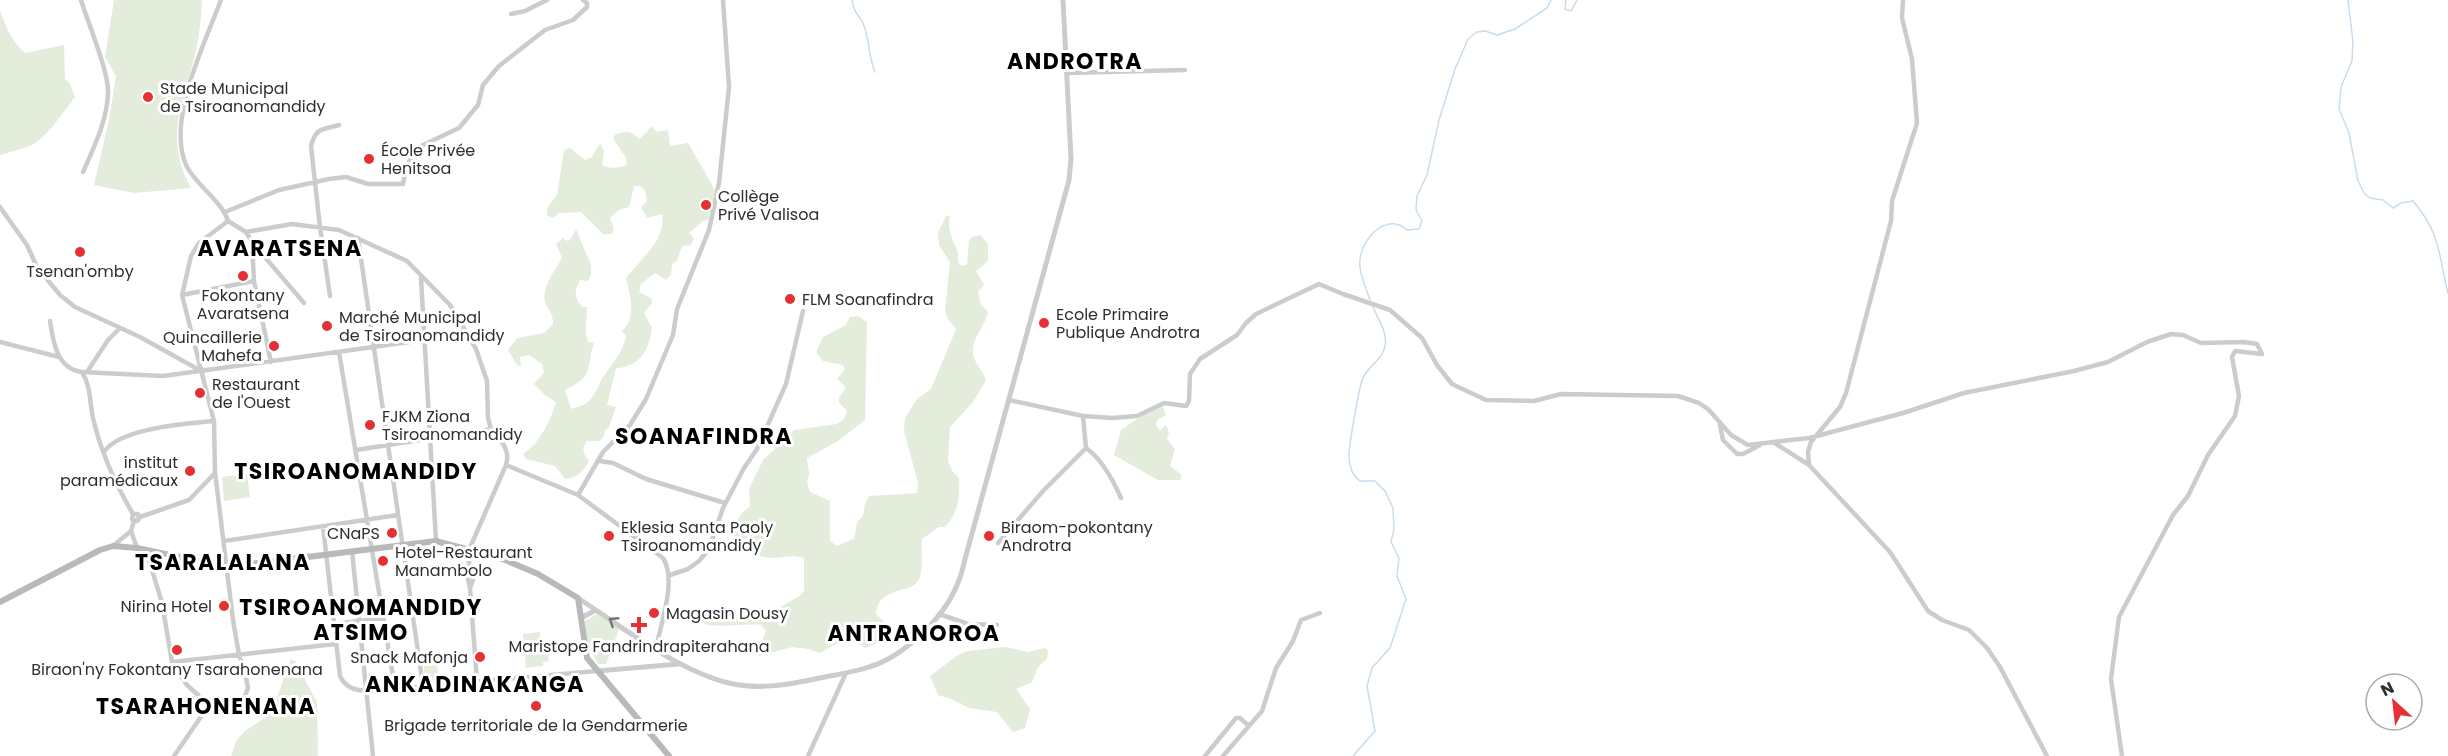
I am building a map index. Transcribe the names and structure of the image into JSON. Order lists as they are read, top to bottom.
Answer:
{
  "districts": [
    "ANDROTRA",
    "AVARATSENA",
    "SOANAFINDRA",
    "TSIROANOMANDIDY",
    "TSARALALANA",
    "TSIROANOMANDIDY ATSIMO",
    "ANTRANOROA",
    "ANKADINAKANGA",
    "TSARAHONENANA"
  ],
  "places": {
    "other": [
      "Stade Municipal de Tsiroanomandidy",
      "École Privée Henitsoa",
      "Collège Privé Valisoa",
      "Tsenan'omby",
      "Fokontany Avaratsena",
      "FLM Soanafindra",
      "Ecole Primaire Publique Androtra",
      "Marché Municipal de Tsiroanomandidy",
      "Quincaillerie Mahefa",
      "Restaurant de l'Ouest",
      "FJKM Ziona Tsiroanomandidy",
      "institut paramédicaux",
      "CNaPS",
      "Eklesia Santa Paoly Tsiroanomandidy",
      "Biraom-pokontany Androtra",
      "Hotel-Restaurant Manambolo",
      "Nirina Hotel",
      "Magasin Dousy",
      "Biraon'ny Fokontany Tsarahonenana",
      "Snack Mafonja",
      "Brigade territoriale de la Gendarmerie"
    ],
    "health": ["Maristope Fandrindrapiterahana"]
  },
  "north": "top left"
}
